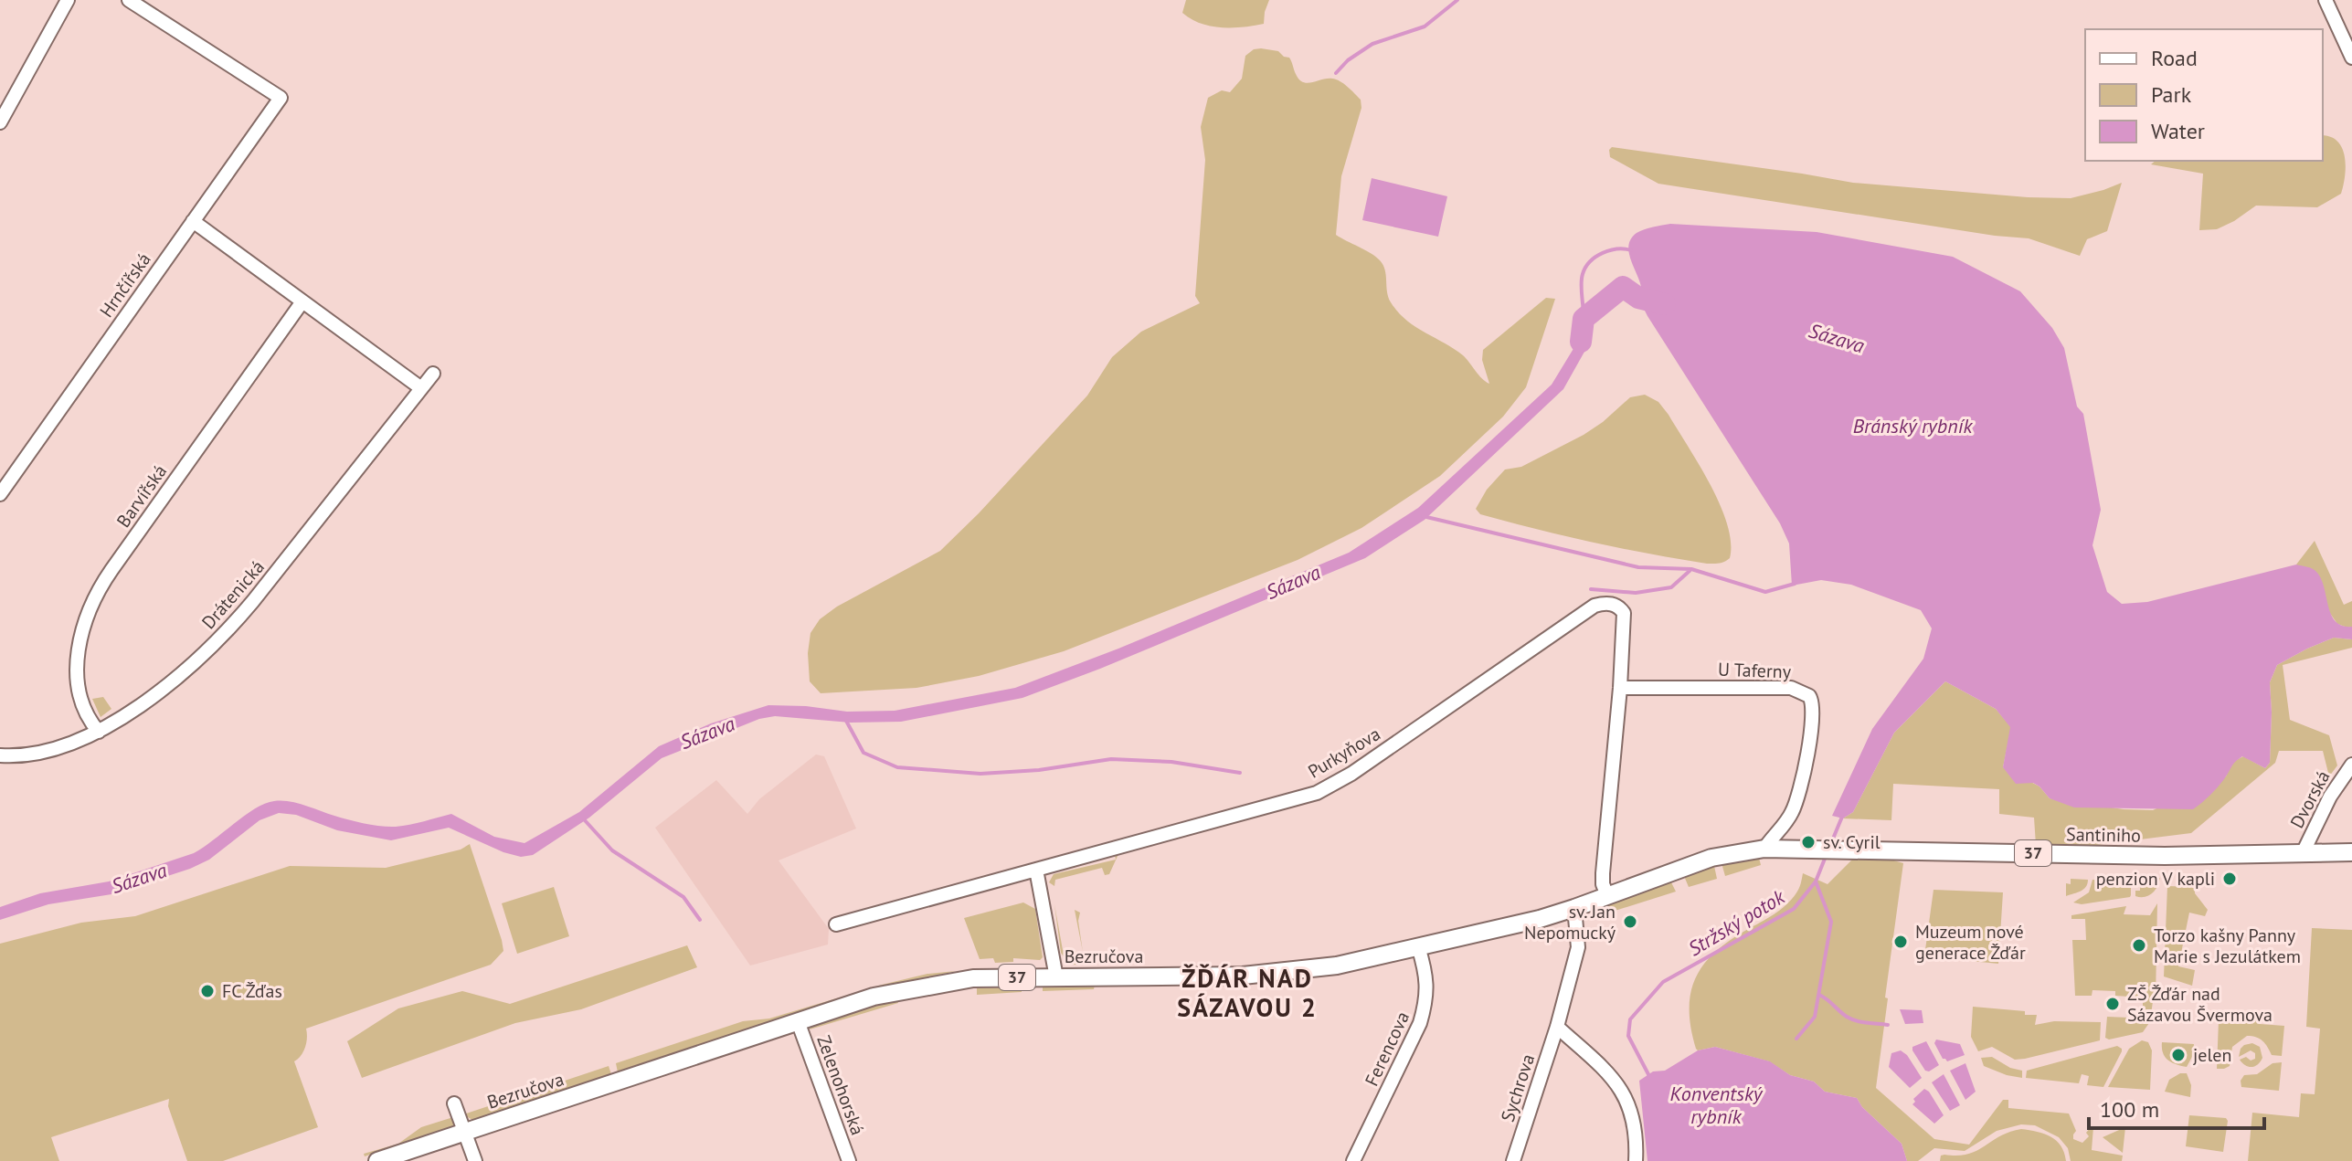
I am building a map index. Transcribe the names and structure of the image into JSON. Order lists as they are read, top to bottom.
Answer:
{
  "streets": {
    "main road": ["Santiniho", "37", "Bezručova"],
    "street": [
      "Hrnčířská",
      "Barvířská",
      "Drátenická",
      "U Taferny",
      "Purkyňova",
      "Dvorská",
      "Ferencova",
      "Zelenohorská",
      "Sychrova"
    ]
  },
  "crossings": [
    ["Barvířská", "Drátenická"],
    ["U Taferny", "Purkyňova"],
    ["U Taferny", "Santiniho"],
    ["U Taferny", "Bezručova"],
    ["Dvorská", "Santiniho"],
    ["Santiniho", "Bezručova"],
    ["Bezručova", "Ferencova"],
    ["Bezručova", "Zelenohorská"],
    ["Bezručova", "Sychrova"]
  ],
  "districts": ["ŽĎÁR NAD SÁZAVOU 2"],
  "water": [
    "Sázava",
    "Bránský rybník",
    "Stržský potok",
    "Konventský rybník"
  ],
  "places": [
    "sv. Cyril",
    "penzion V kapli",
    "sv. Jan Nepomucký",
    "Muzeum nové generace Žďár",
    "Torzo kašny Panny Marie s Jezulátkem",
    "FC Žďas",
    "ZŠ Žďár nad Sázavou Švermova",
    "jelen"
  ],
  "legend": ["Road", "Park", "Water"],
  "scale_bar": "100 m"
}
